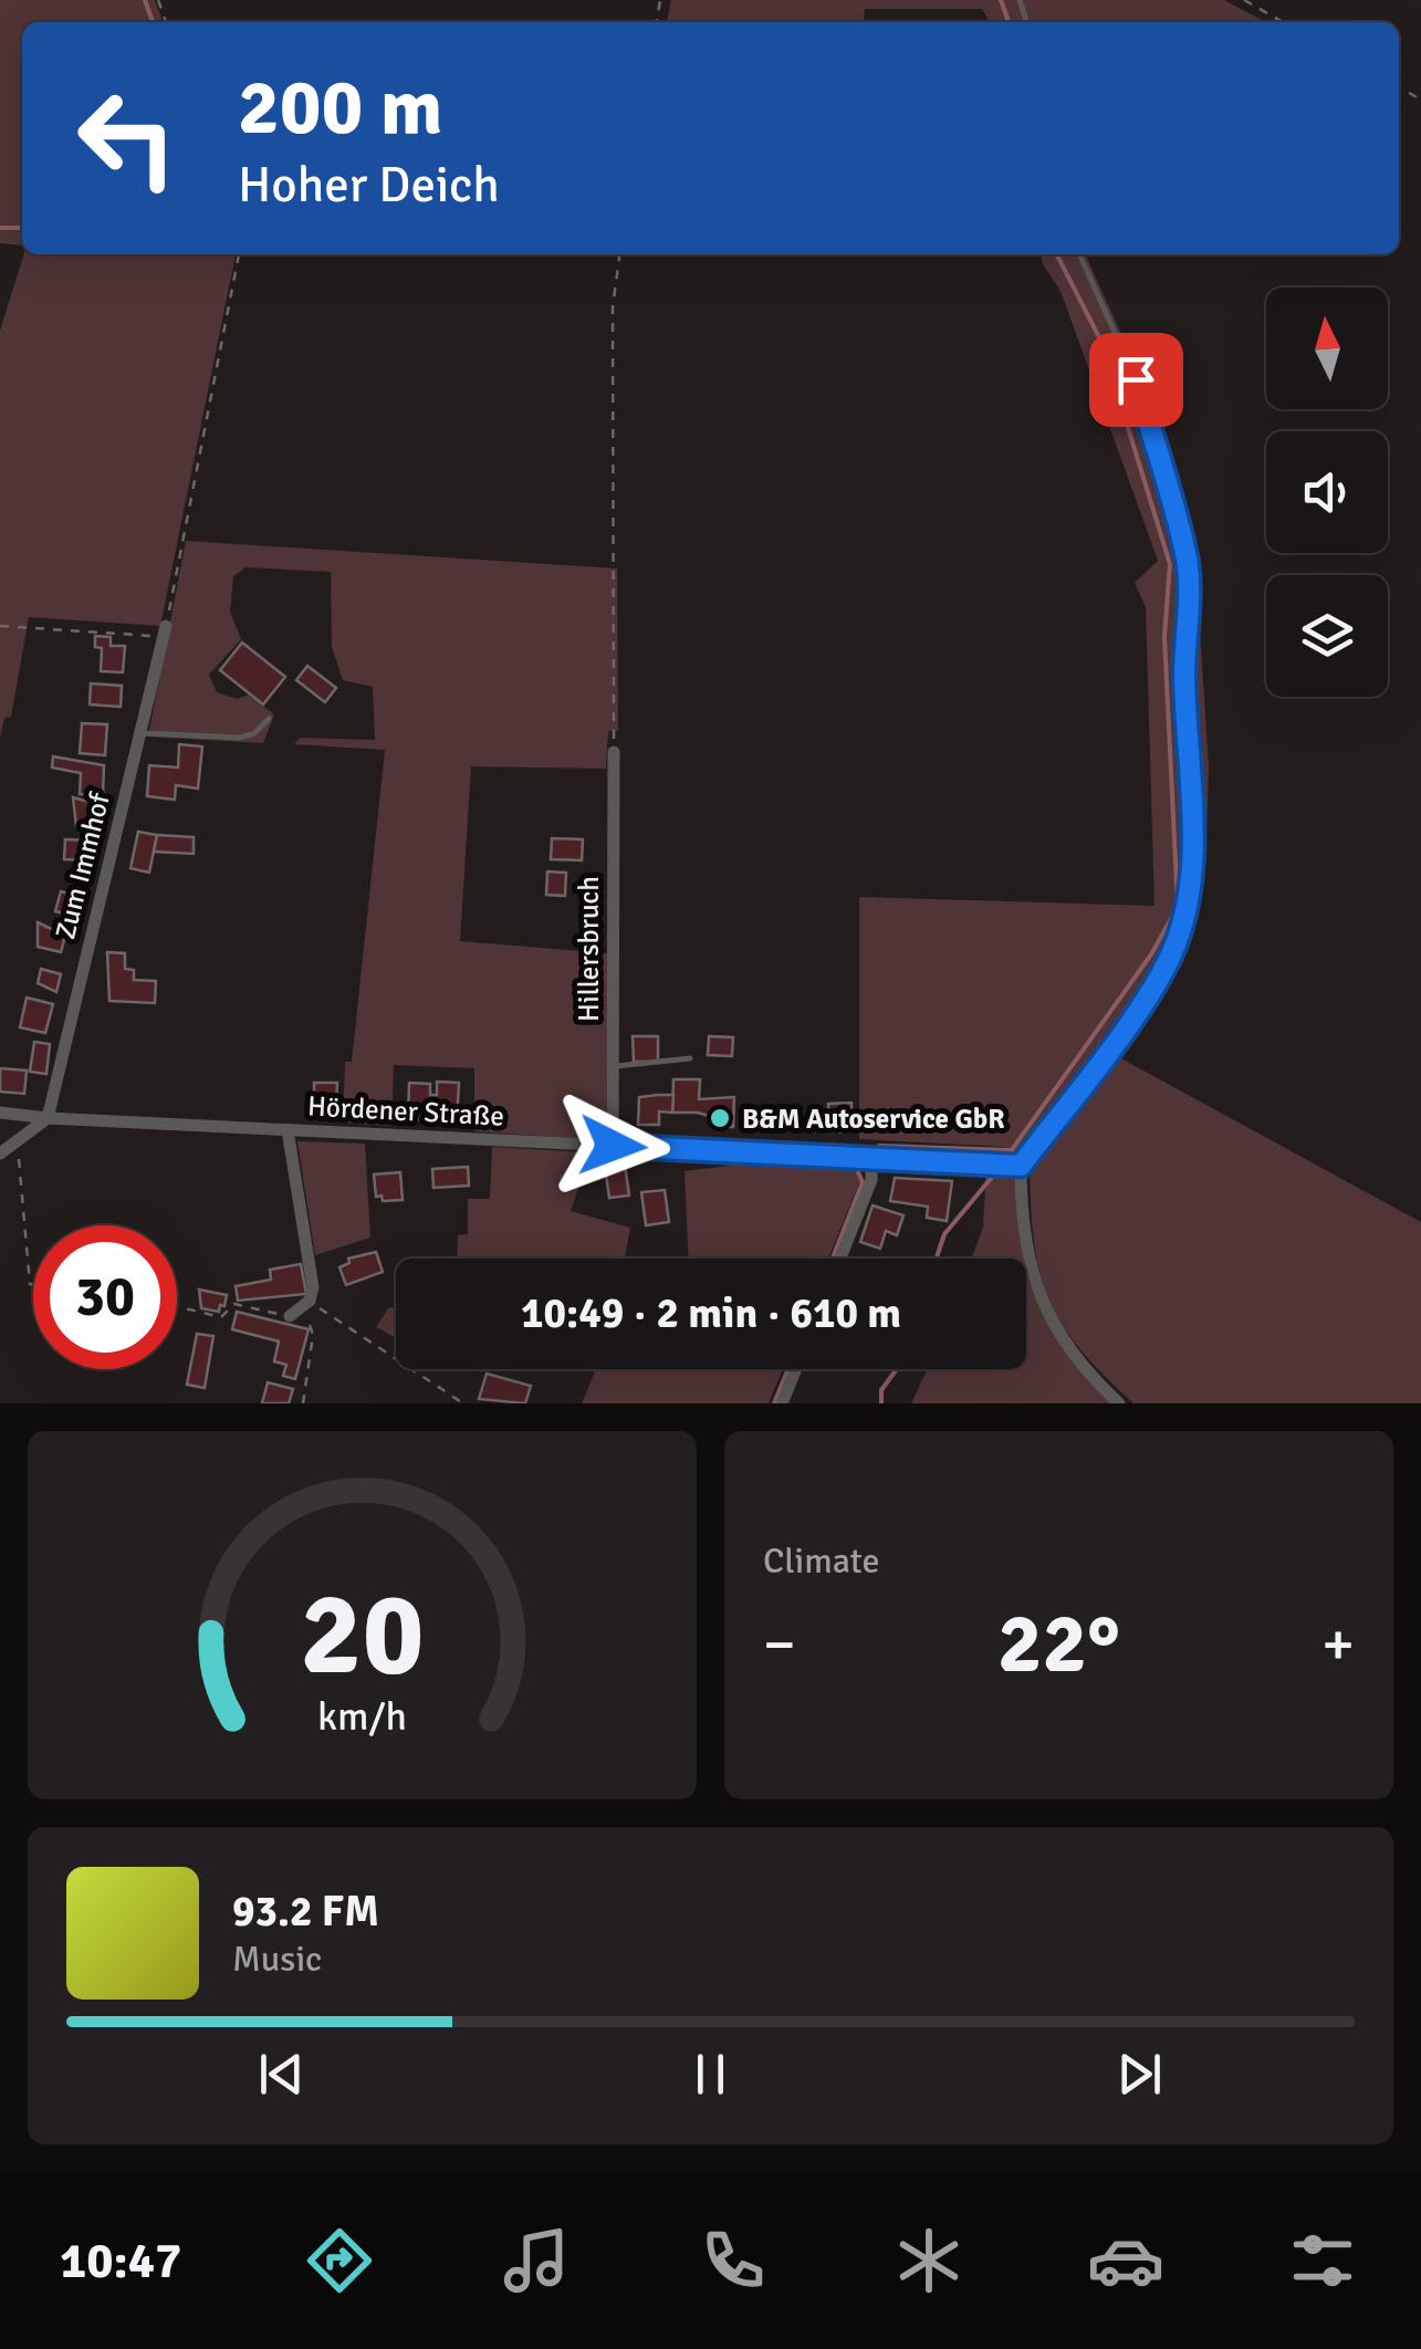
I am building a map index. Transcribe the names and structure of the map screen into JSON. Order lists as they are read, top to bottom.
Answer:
{
  "streets": {
    "street": ["Zum Immhof", "Hillersbruch", "Hördener Straße"]
  },
  "crossings": [
    ["Zum Immhof", "Hördener Straße"],
    ["Hillersbruch", "Hördener Straße"]
  ],
  "places": ["B&M Autoservice GbR"],
  "north": "top",
  "page": {
    "turn": ["200 m", "Hoher Deich"],
    "limit": "30",
    "trip": "10:49 · 2 min · 610 m",
    "tile": "Climate",
    "heat": ["−", "22°", "+"],
    "song": ["93.2 FM", "Music"],
    "tabs": "10:47",
    "gauge": ["20", "km/h"]
  }
}
